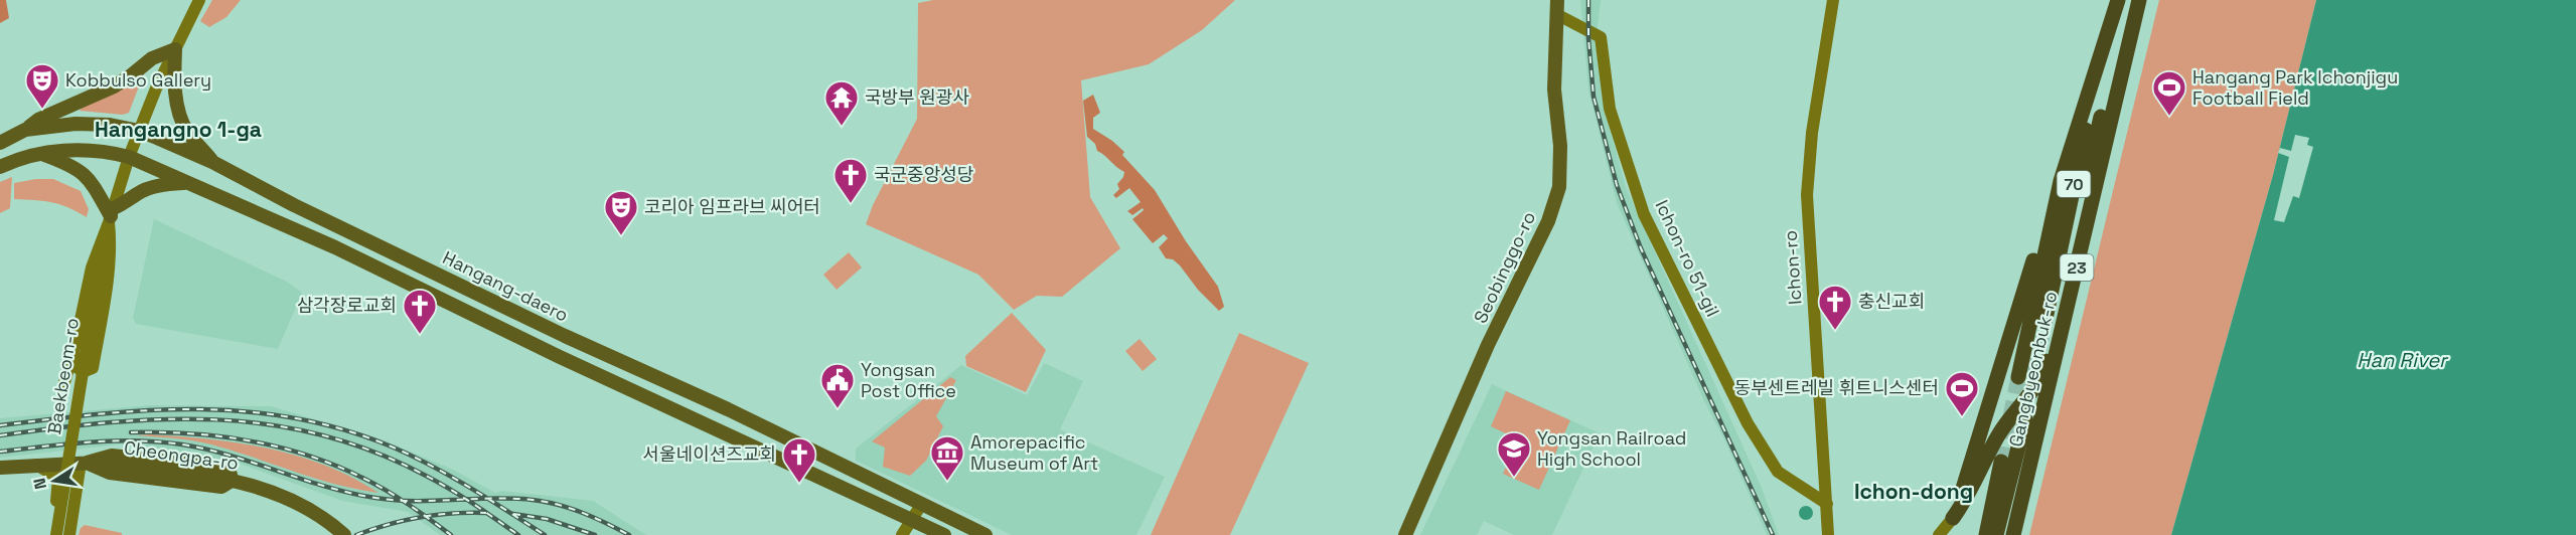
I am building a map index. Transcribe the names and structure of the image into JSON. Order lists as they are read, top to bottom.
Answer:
{
  "streets": {
    "highway": ["70", "23", "Gangbyeonbuk-ro"],
    "main road": [
      "Ichon-ro 51-gil",
      "Seobinggo-ro",
      "Ichon-ro",
      "Hangang-daero",
      "Baekbeom-ro",
      "Cheongpa-ro"
    ]
  },
  "crossings": [
    ["Ichon-ro 51-gil", "Seobinggo-ro"],
    ["Ichon-ro 51-gil", "Ichon-ro"],
    ["Hangang-daero", "Baekbeom-ro"]
  ],
  "districts": ["Hangangno 1-ga", "Ichon-dong"],
  "water": ["Han River"],
  "places": {
    "theatre": ["Kobbulso Gallery", "코리아 임프라브 씨어터"],
    "sports": ["Hangang Park Ichonjigu Football Field", "동부센트레빌 휘트니스센터"],
    "temple": ["국방부 원광사"],
    "church": [
      "국군중앙성당",
      "충신교회",
      "삼각장로교회",
      "서울네이션즈교회"
    ],
    "public building": ["Yongsan Post Office"],
    "school or university": ["Yongsan Railroad High School"],
    "museum": ["Amorepacific Museum of Art"]
  },
  "north": "left"
}
